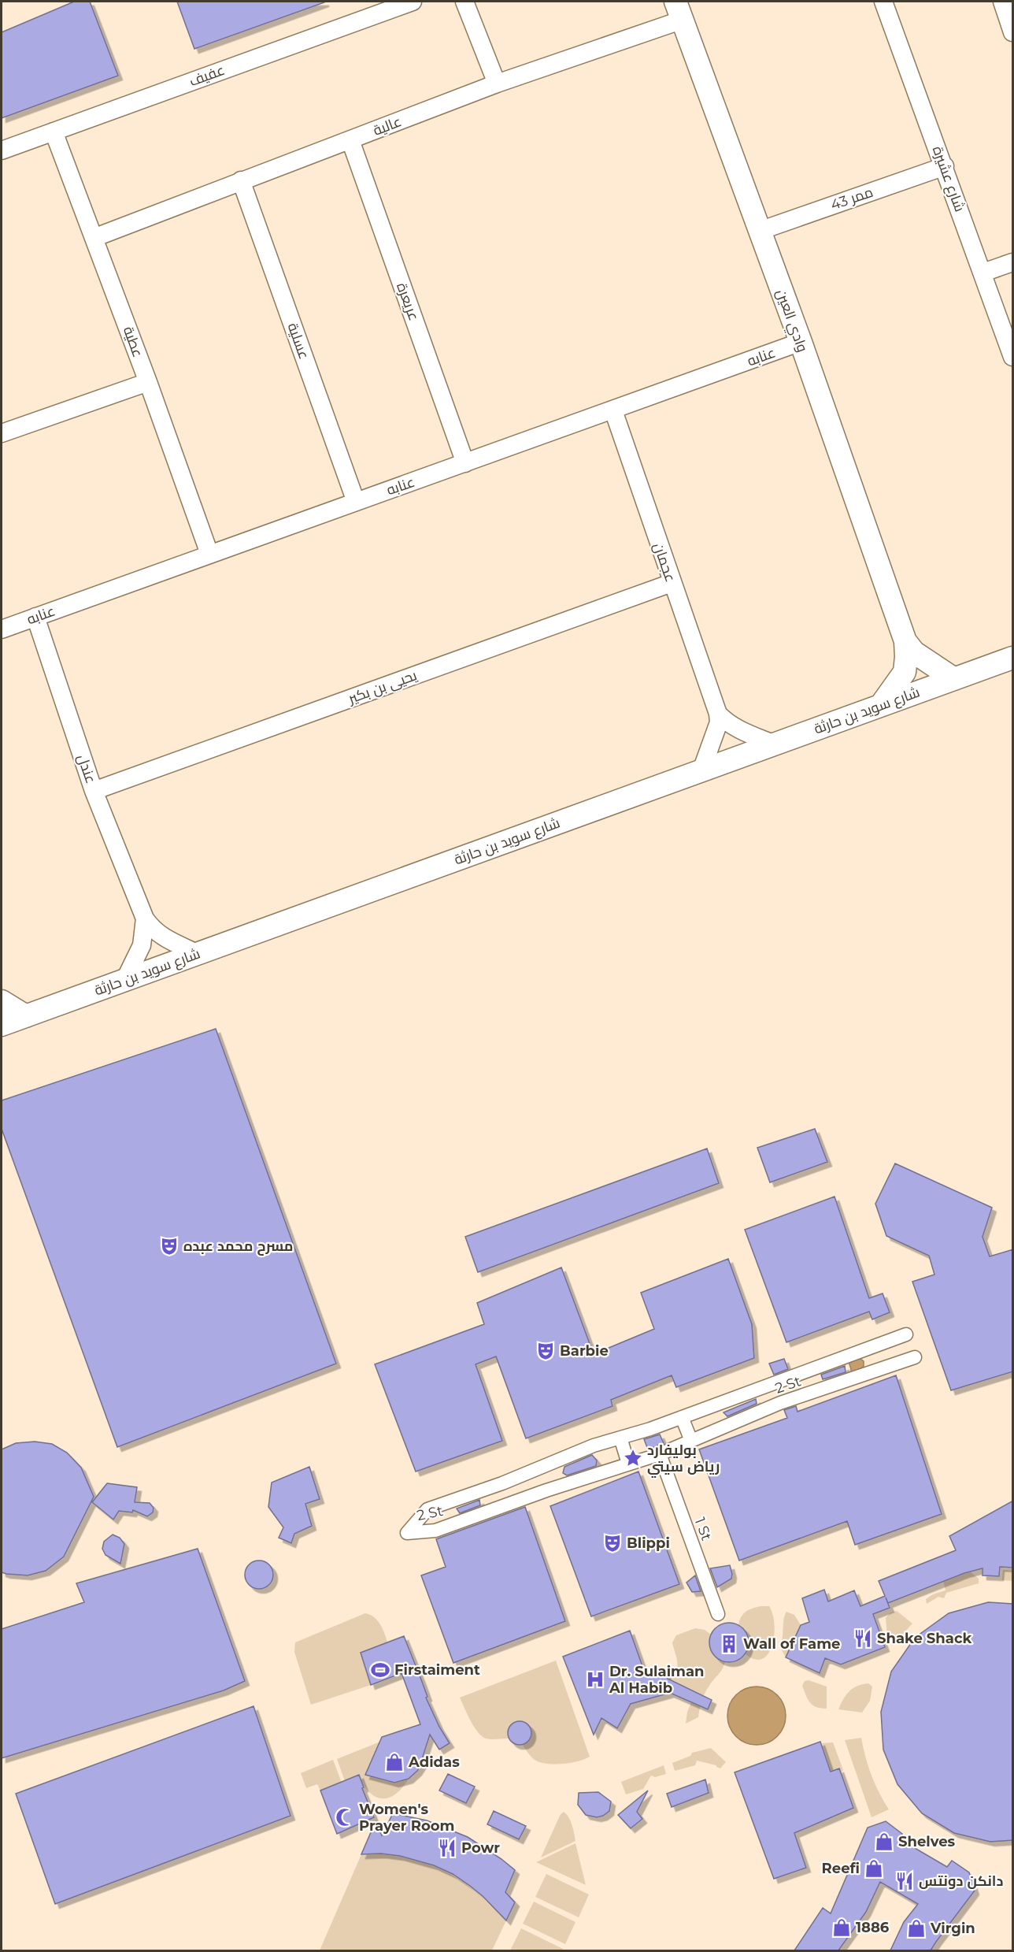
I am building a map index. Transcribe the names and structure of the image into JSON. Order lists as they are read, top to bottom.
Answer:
{
  "streets": {
    "street": [
      "عفيف",
      "عالية",
      "شارع عشيرة",
      "ممر 43",
      "عريعرة",
      "وادي العين",
      "عسلية",
      "عطية",
      "عنابه",
      "عجمان",
      "يحيى بن بكير",
      "شارع سويد بن حارثة",
      "عندل",
      "2 St",
      "1 St"
    ]
  },
  "crossings": [
    ["عفيف", "عطية"],
    ["عالية", "عريعرة"],
    ["عالية", "وادي العين"],
    ["عالية", "عسلية"],
    ["عالية", "عطية"],
    ["شارع عشيرة", "ممر 43"],
    ["ممر 43", "وادي العين"],
    ["عريعرة", "عنابه"],
    ["وادي العين", "عنابه"],
    ["وادي العين", "شارع سويد بن حارثة"],
    ["عسلية", "عنابه"],
    ["عطية", "عنابه"],
    ["عنابه", "عجمان"],
    ["عنابه", "عندل"],
    ["عجمان", "يحيى بن بكير"],
    ["يحيى بن بكير", "عندل"],
    ["شارع سويد بن حارثة", "عندل"],
    ["2 St", "1 St"]
  ],
  "places": {
    "theatre": ["مسرح محمد عبده", "Barbie", "Blippi"],
    "place": ["بوليفارد رياض سيتي"],
    "restaurant": ["Shake Shack", "Powr", "دانكن دونتس"],
    "building": ["Wall of Fame"],
    "sports": ["Firstaiment"],
    "hospital": ["Dr. Sulaiman Al Habib"],
    "shop": [
      "Adidas",
      "Shelves",
      "Reefi",
      "1886",
      "Virgin"
    ],
    "mosque": ["Women's Prayer Room"]
  }
}
